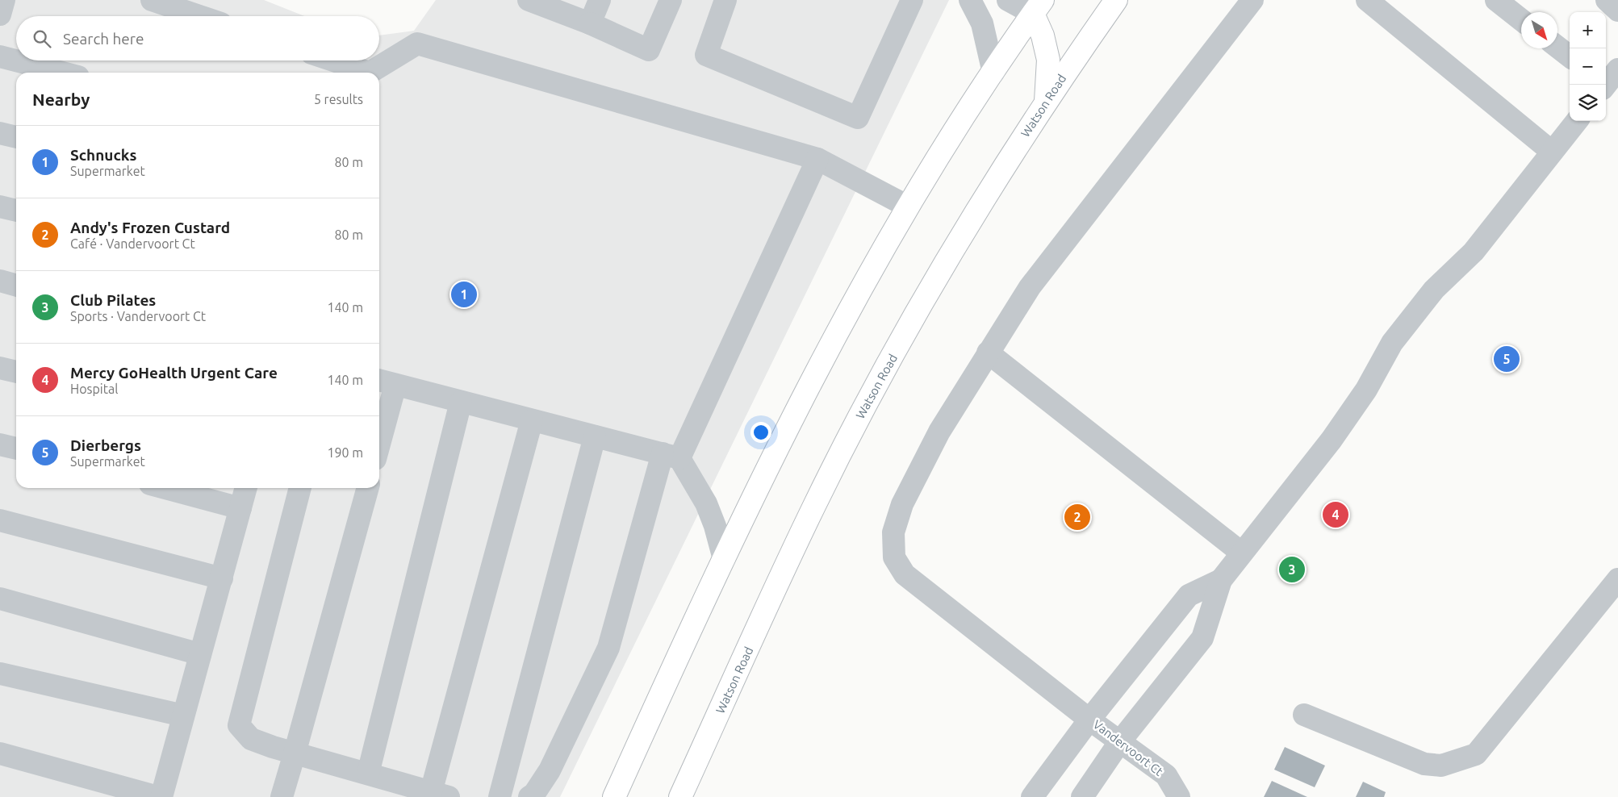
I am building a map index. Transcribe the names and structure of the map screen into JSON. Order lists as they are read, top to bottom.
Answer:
{
  "streets": {
    "main road": ["Watson Road"],
    "street": ["Vandervoort Ct"]
  },
  "north": "bottom right",
  "page": {
    "map_buttons": ["+", "−"],
    "search": "Search here",
    "heading": ["Nearby", "5 results"],
    "list": [
      {
        "mark": "1",
        "name": "Schnucks",
        "note": "Supermarket",
        "value": "80 m"
      },
      {
        "mark": "2",
        "name": "Andy's Frozen Custard",
        "note": "Café · Vandervoort Ct",
        "value": "80 m"
      },
      {
        "mark": "3",
        "name": "Club Pilates",
        "note": "Sports · Vandervoort Ct",
        "value": "140 m"
      },
      {
        "mark": "4",
        "name": "Mercy GoHealth Urgent Care",
        "note": "Hospital",
        "value": "140 m"
      },
      {
        "mark": "5",
        "name": "Dierbergs",
        "note": "Supermarket",
        "value": "190 m"
      }
    ],
    "pins": [
      "1",
      "5",
      "4",
      "2",
      "3"
    ]
  }
}
